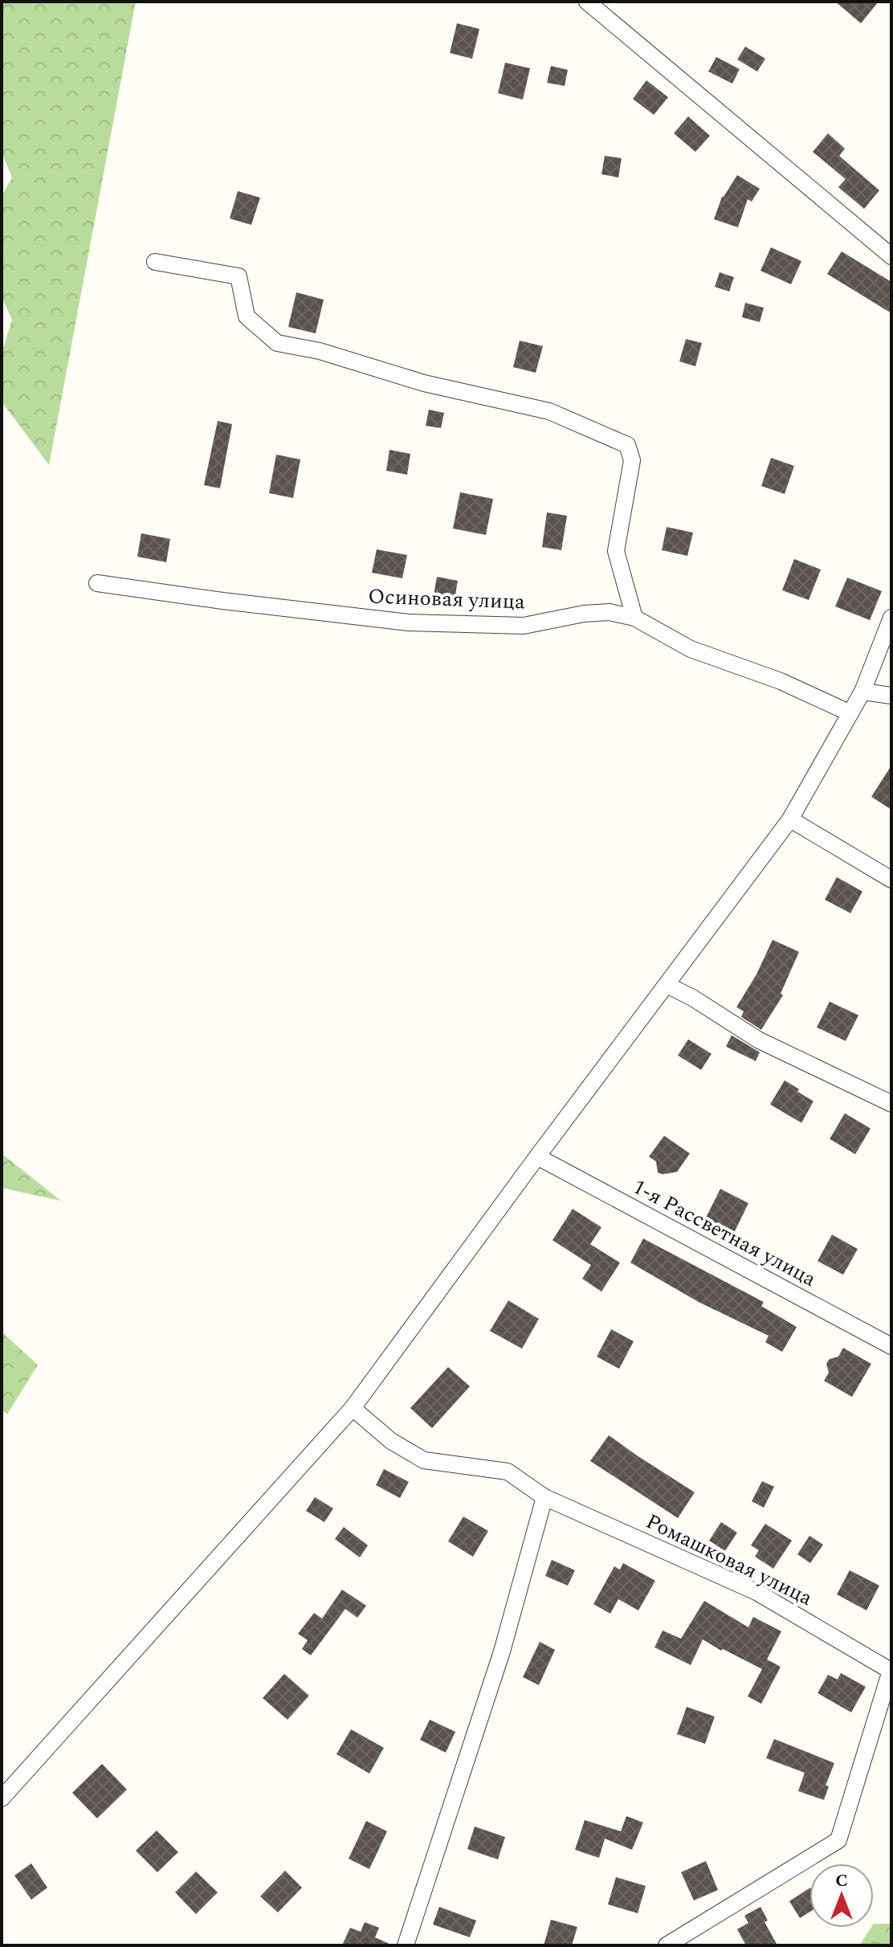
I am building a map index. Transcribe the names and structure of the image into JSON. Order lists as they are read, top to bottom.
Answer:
{
  "streets": {
    "street": ["Осиновая улица", "1-я Рассветная улица", "Ромашковая улица"]
  },
  "north": "top"
}
